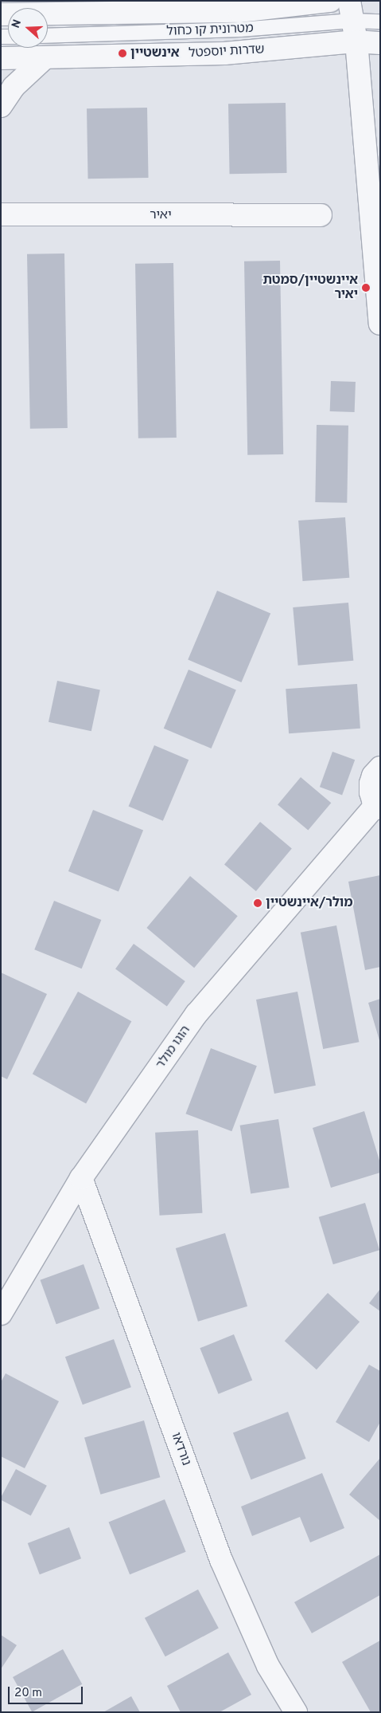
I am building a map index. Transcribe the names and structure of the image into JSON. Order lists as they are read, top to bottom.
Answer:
{
  "streets": {
    "street": [
      "שדרות יוספטל",
      "יאיר",
      "הוגו מולר",
      "נורדאו"
    ],
    "lane": ["מטרונית קו כחול"]
  },
  "crossings": [
    ["הוגו מולר", "נורדאו"]
  ],
  "places": ["אינשטיין", "איינשטיין/סמטת יאיר", "מולר/איינשטיין"],
  "scale_bar": "20 m",
  "north": "left"
}
